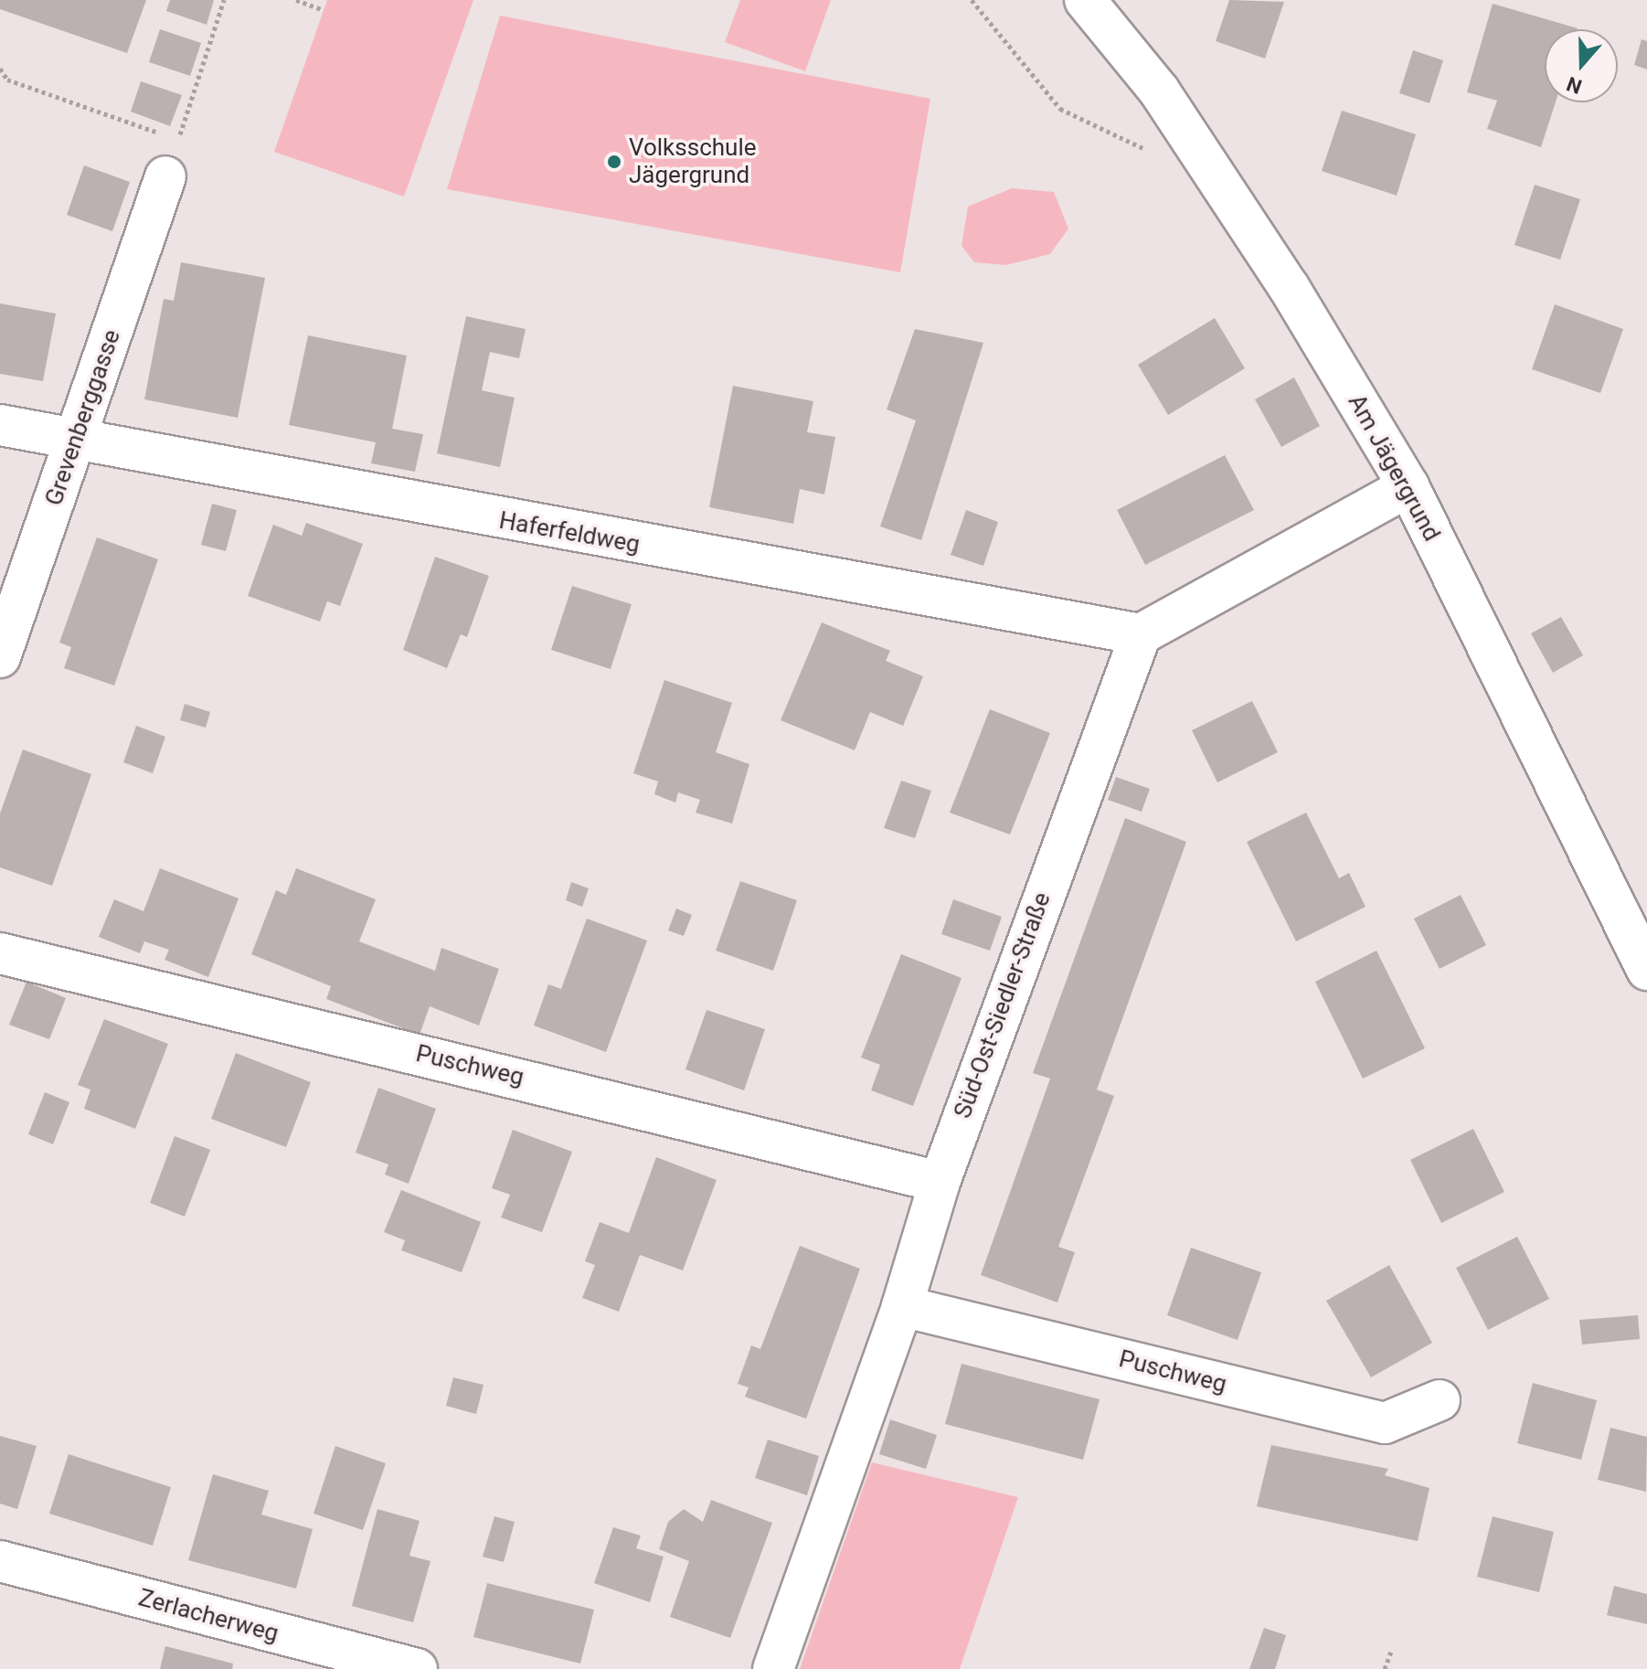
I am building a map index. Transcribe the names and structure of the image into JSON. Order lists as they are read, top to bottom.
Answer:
{
  "streets": {
    "street": [
      "Grevenberggasse",
      "Am Jägergrund",
      "Haferfeldweg",
      "Süd-Ost-Siedler-Straße",
      "Puschweg",
      "Zerlacherweg"
    ]
  },
  "crossings": [
    ["Grevenberggasse", "Haferfeldweg"],
    ["Haferfeldweg", "Süd-Ost-Siedler-Straße"],
    ["Süd-Ost-Siedler-Straße", "Puschweg"]
  ],
  "places": ["Volksschule Jägergrund"],
  "north": "bottom"
}
